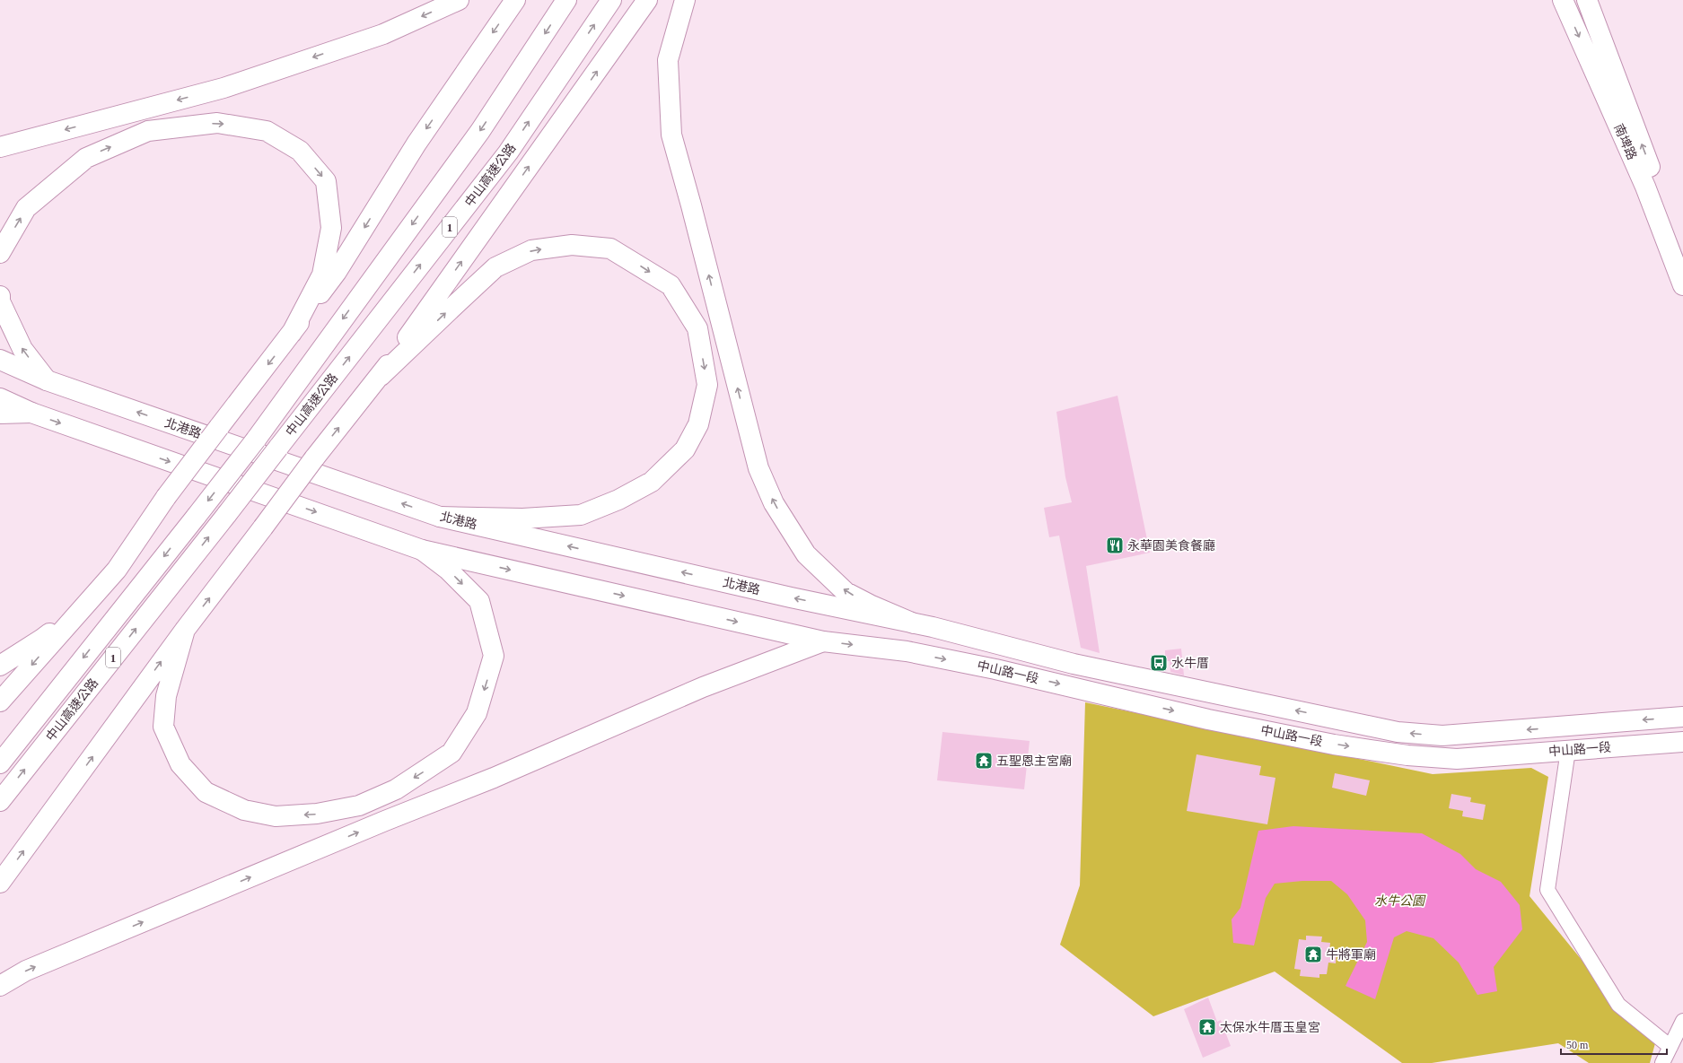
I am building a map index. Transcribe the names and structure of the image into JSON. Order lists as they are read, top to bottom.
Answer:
{
  "streets": {
    "main road": [
      "南埤路",
      "中山高速公路",
      "1",
      "北港路",
      "中山路一段"
    ]
  },
  "crossings": [
    ["北港路", "中山路一段"]
  ],
  "parks": ["水牛公園"],
  "places": {
    "restaurant": ["永華園美食餐廳"],
    "bus stop": ["水牛厝"],
    "temple": ["五聖恩主宮廟", "牛將軍廟", "太保水牛厝玉皇宮"]
  },
  "scale_bar": "50 m"
}
